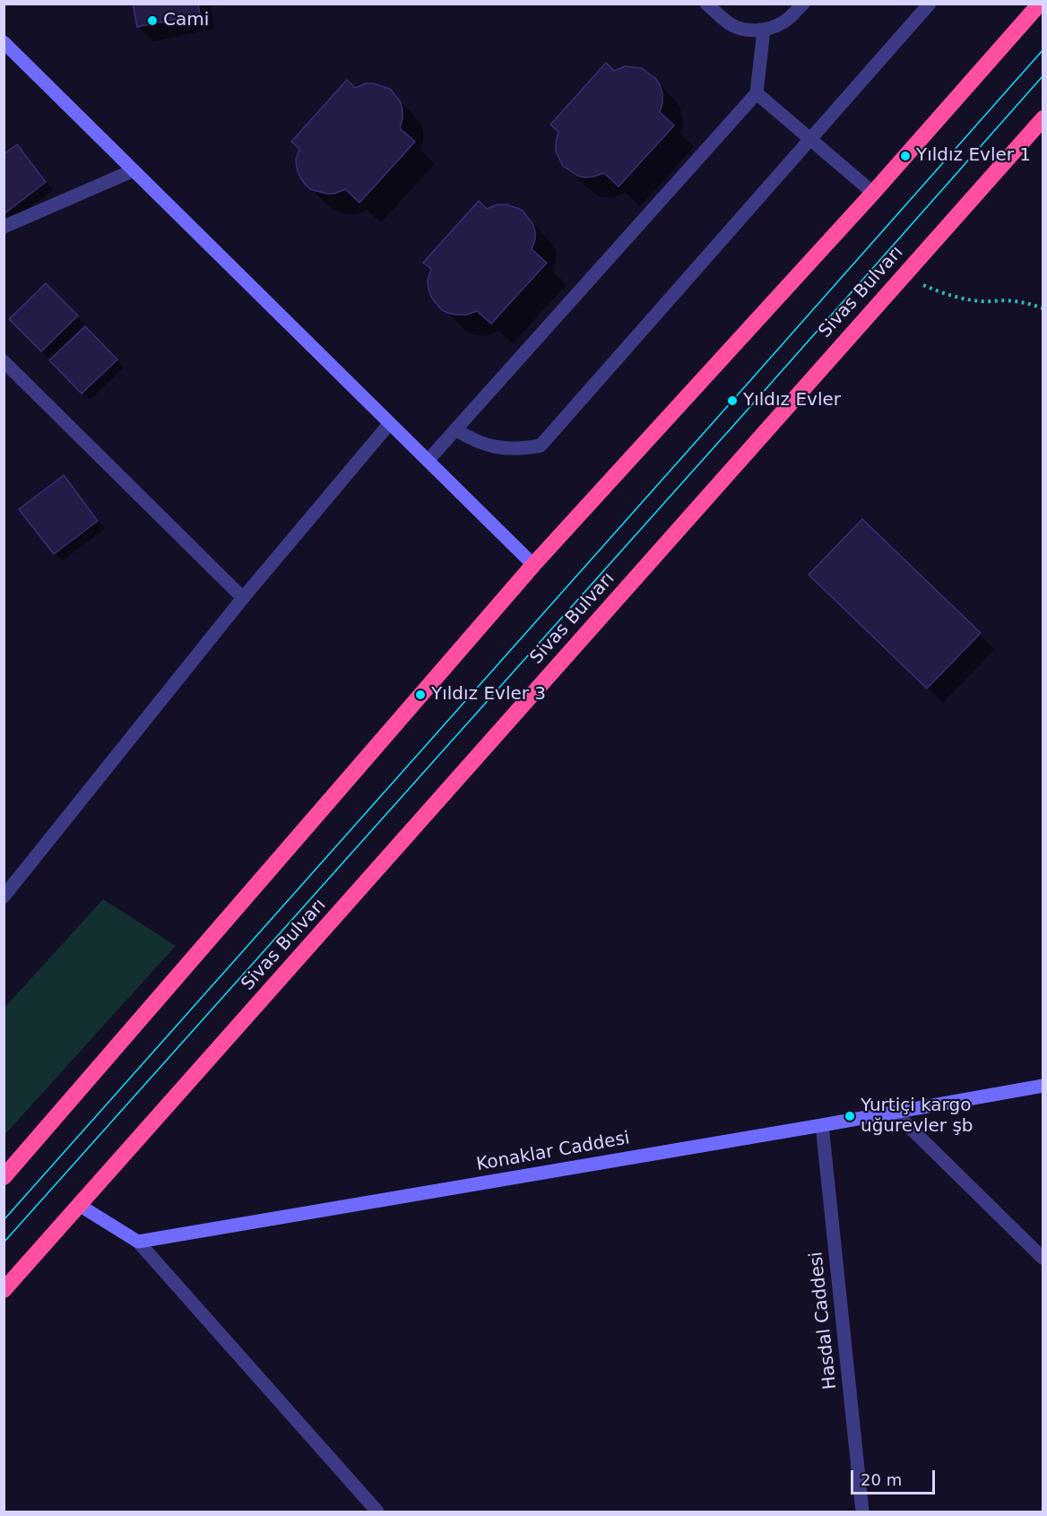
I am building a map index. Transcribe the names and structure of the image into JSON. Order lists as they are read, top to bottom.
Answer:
{
  "streets": {
    "highway": ["Sivas Bulvarı"],
    "street": ["Konaklar Caddesi", "Hasdal Caddesi"]
  },
  "crossings": [
    ["Konaklar Caddesi", "Hasdal Caddesi"]
  ],
  "places": [
    "Cami",
    "Yıldız Evler 1",
    "Yıldız Evler",
    "Yıldız Evler 3",
    "Yurtiçi kargo uğurevler şb"
  ],
  "scale_bar": "20 m"
}
